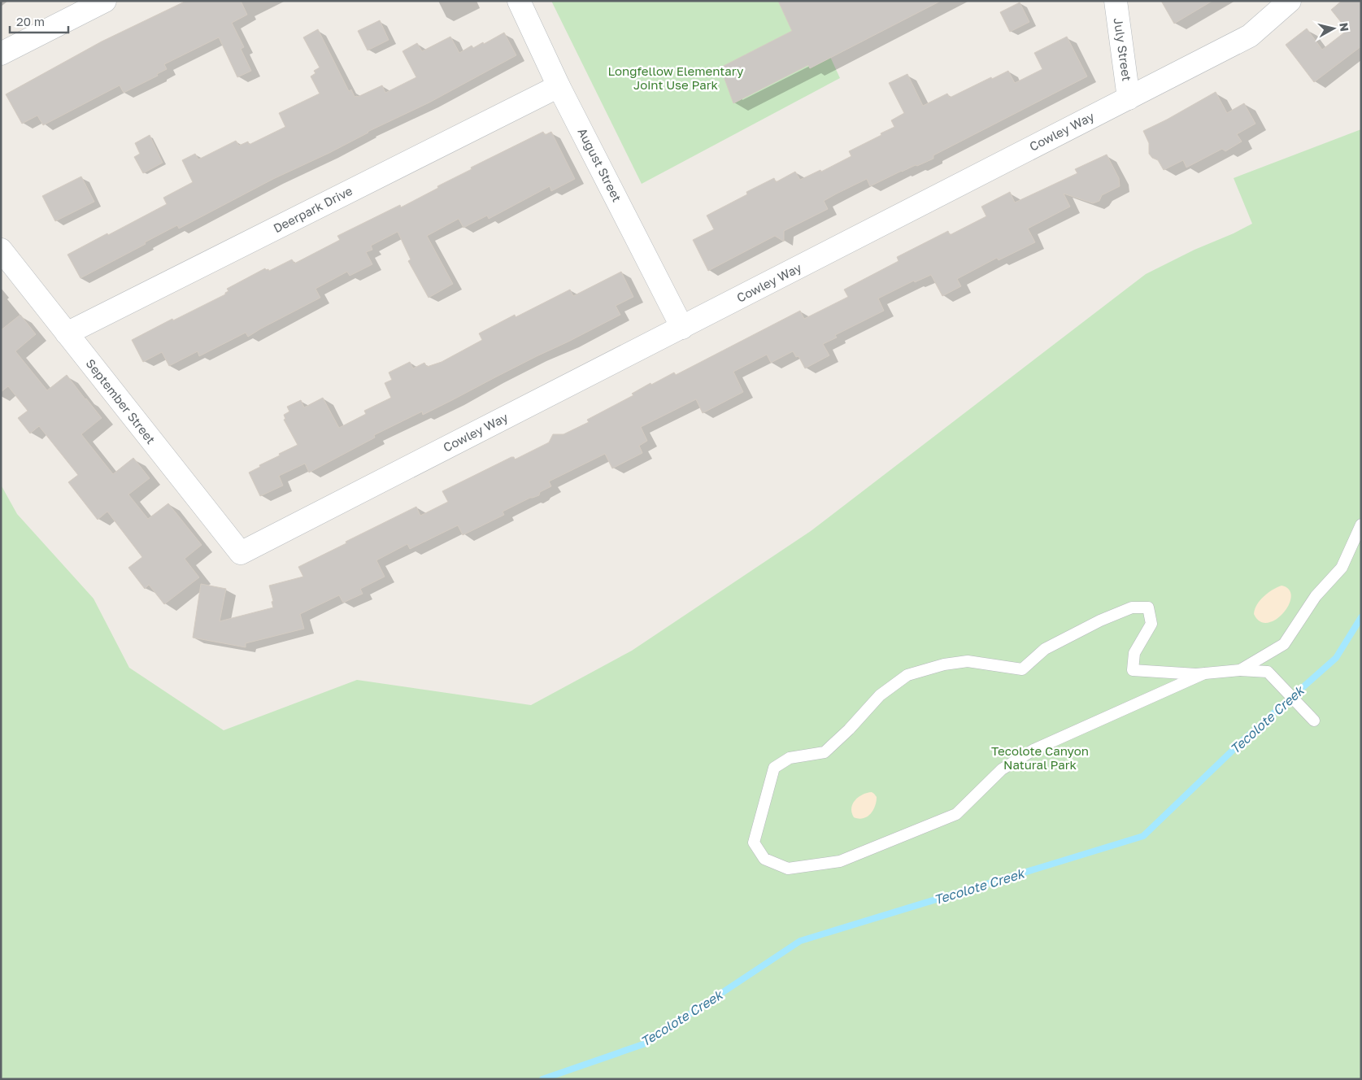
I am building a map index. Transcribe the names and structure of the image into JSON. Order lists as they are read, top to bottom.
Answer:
{
  "streets": {
    "street": [
      "July Street",
      "Cowley Way",
      "August Street",
      "Deerpark Drive",
      "September Street"
    ]
  },
  "crossings": [
    ["July Street", "Cowley Way"],
    ["Cowley Way", "August Street"],
    ["Cowley Way", "September Street"],
    ["August Street", "Deerpark Drive"],
    ["Deerpark Drive", "September Street"]
  ],
  "water": ["Tecolote Creek"],
  "parks": ["Longfellow Elementary Joint Use Park", "Tecolote Canyon Natural Park"],
  "scale_bar": "20 m",
  "north": "right"
}
